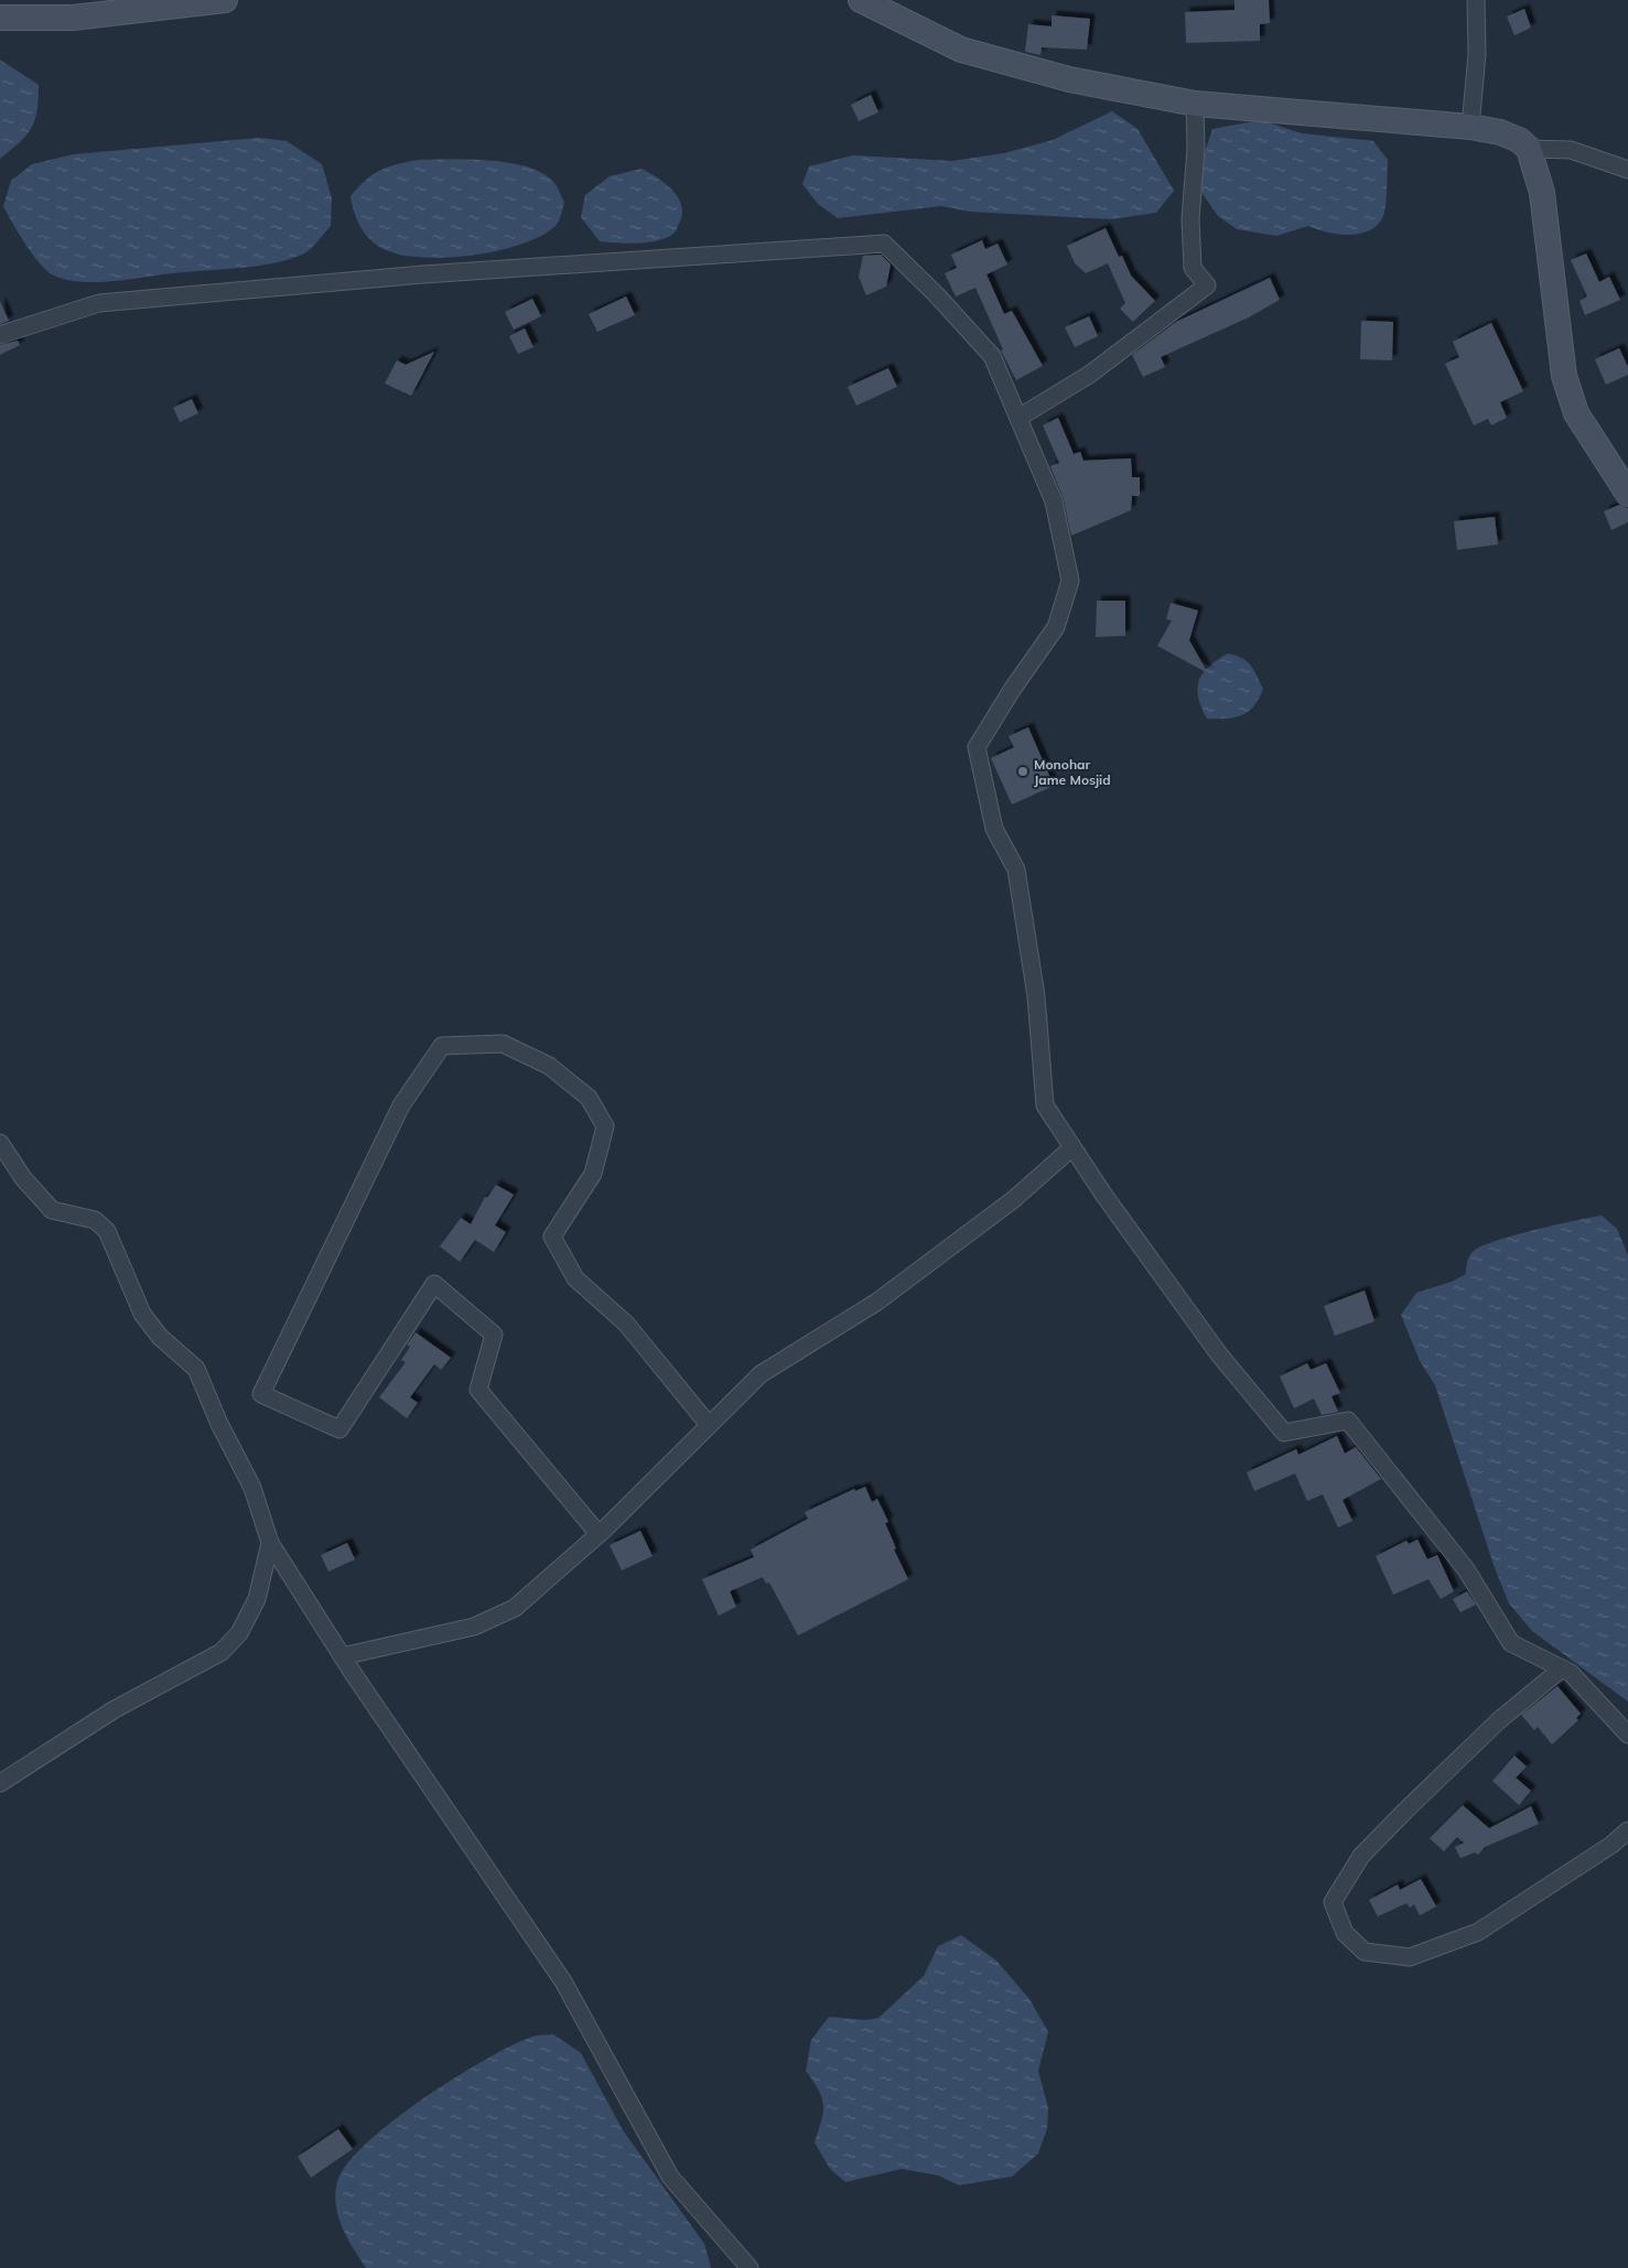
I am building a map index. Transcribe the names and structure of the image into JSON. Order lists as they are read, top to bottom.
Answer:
{
  "places": ["Monohar Jame Mosjid"]
}
